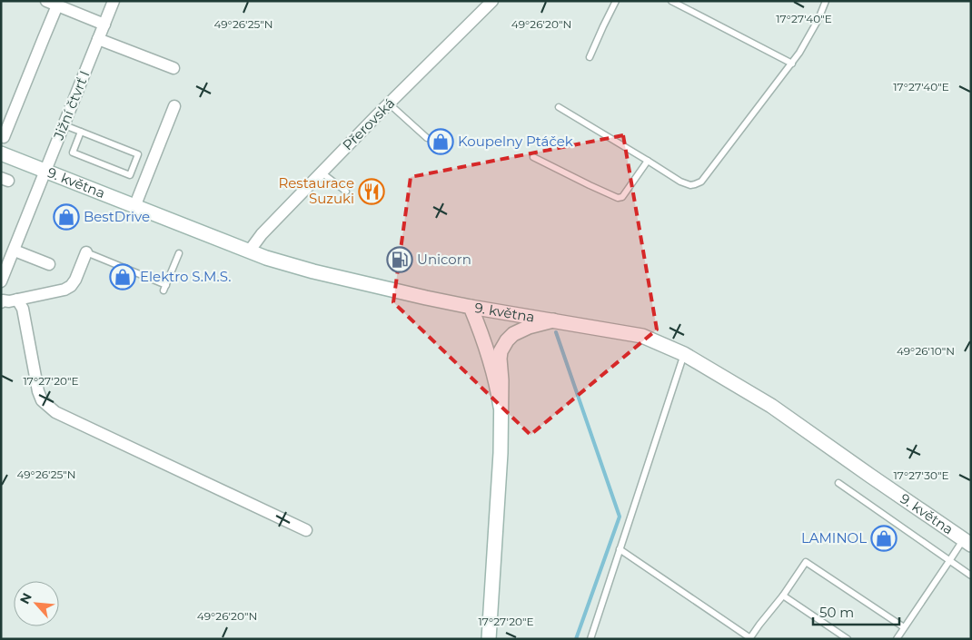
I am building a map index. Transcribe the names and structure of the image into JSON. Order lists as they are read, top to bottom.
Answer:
{
  "streets": {
    "main road": ["9. května"],
    "street": ["Jižní čtvrť I", "Přerovská"]
  },
  "crossings": [
    ["Jižní čtvrť I", "9. května"],
    ["Přerovská", "9. května"]
  ],
  "places": {
    "shop": [
      "Koupelny Ptáček",
      "BestDrive",
      "Elektro S.M.S.",
      "LAMINOL"
    ],
    "restaurant": ["Restaurace Suzuki"],
    "fuel station": ["Unicorn"]
  },
  "scale_bar": "50 m",
  "north": "top left",
  "coordinates": [
    "17°27'40\"E",
    "49°26'25\"N",
    "49°26'20\"N",
    "49°26'10\"N",
    "17°27'20\"E",
    "17°27'30\"E"
  ]
}
